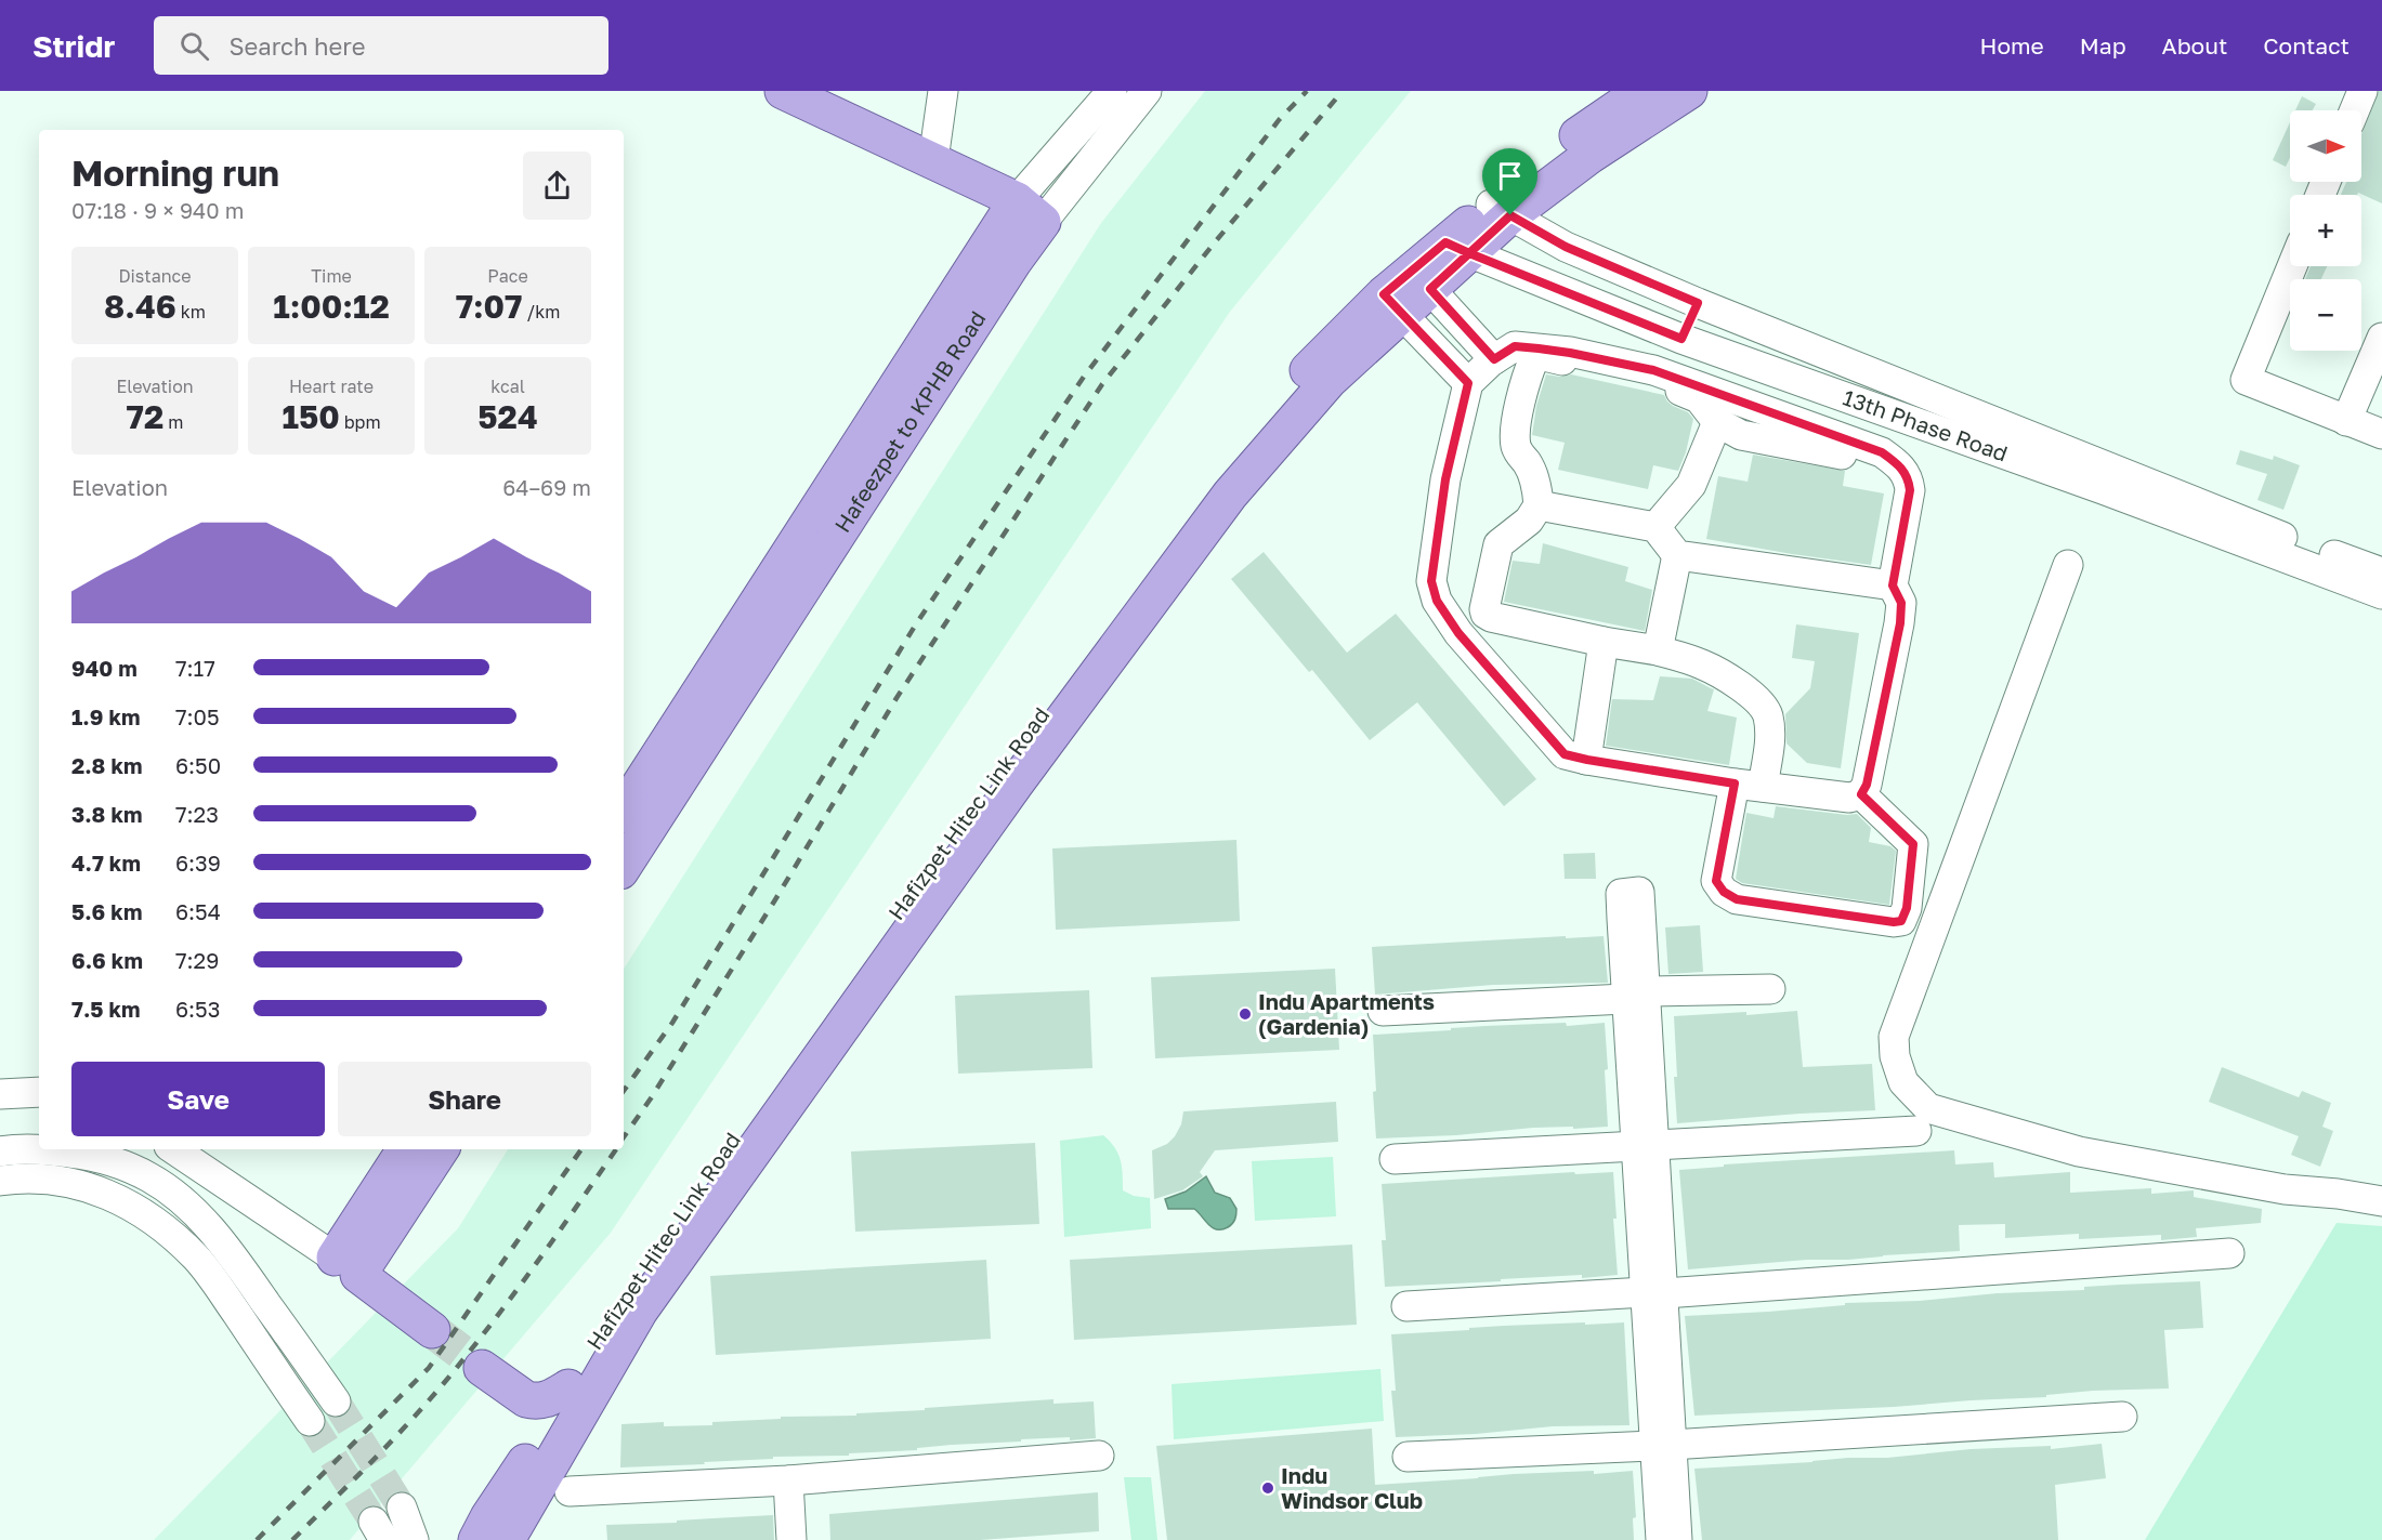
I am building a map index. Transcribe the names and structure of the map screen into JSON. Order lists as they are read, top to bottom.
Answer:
{
  "streets": {
    "main road": ["Hafeezpet to KPHB Road", "Hafizpet Hitec Link Road"],
    "street": ["13th Phase Road"]
  },
  "crossings": [
    ["13th Phase Road", "Hafizpet Hitec Link Road"]
  ],
  "places": ["Indu Apartments (Gardenia)", "Indu Windsor Club"],
  "north": "right",
  "page": {
    "header": "Stridr",
    "search": "Search here",
    "nav": [
      "Home",
      "Map",
      "About",
      "Contact"
    ],
    "map_buttons": ["+", "−"],
    "heading": ["Morning run", "07:18 · 9 × 940 m"],
    "stats": [
      ["Distance", "8.46 km"],
      ["Time", "1:00:12"],
      ["Pace", "7:07 /km"],
      ["Elevation", "72 m"],
      ["Heart rate", "150 bpm"],
      ["kcal", "524"]
    ],
    "chart": ["Elevation", "64–69 m"],
    "list": [
      {
        "name": "940 m",
        "note": "7:17"
      },
      {
        "name": "1.9 km",
        "note": "7:05"
      },
      {
        "name": "2.8 km",
        "note": "6:50"
      },
      {
        "name": "3.8 km",
        "note": "7:23"
      },
      {
        "name": "4.7 km",
        "note": "6:39"
      },
      {
        "name": "5.6 km",
        "note": "6:54"
      },
      {
        "name": "6.6 km",
        "note": "7:29"
      },
      {
        "name": "7.5 km",
        "note": "6:53"
      }
    ],
    "buttons": ["Save", "Share"]
  }
}
